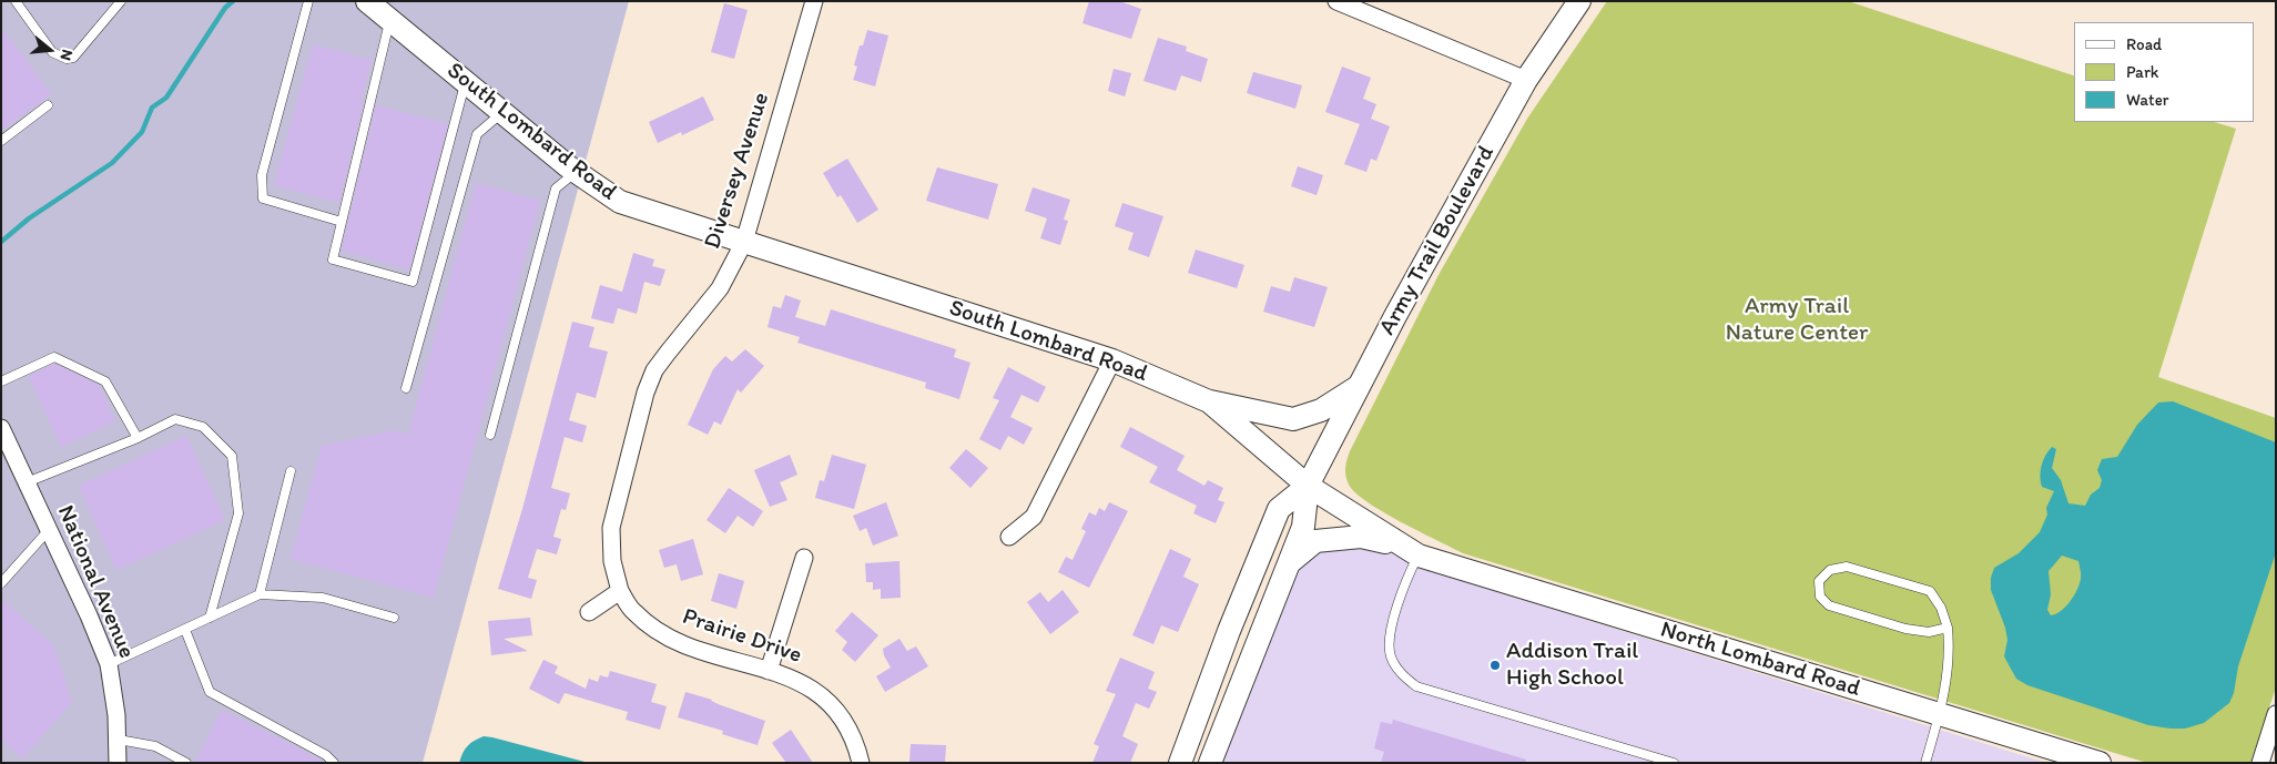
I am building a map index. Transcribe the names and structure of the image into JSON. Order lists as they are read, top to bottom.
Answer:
{
  "streets": {
    "street": [
      "South Lombard Road",
      "Diversey Avenue",
      "Army Trail Boulevard",
      "National Avenue",
      "Prairie Drive",
      "North Lombard Road"
    ]
  },
  "crossings": [
    ["South Lombard Road", "Diversey Avenue"],
    ["South Lombard Road", "Army Trail Boulevard"],
    ["South Lombard Road", "North Lombard Road"],
    ["Diversey Avenue", "Prairie Drive"],
    ["Army Trail Boulevard", "North Lombard Road"]
  ],
  "parks": ["Army Trail Nature Center"],
  "places": ["Addison Trail High School"],
  "legend": ["Road", "Park", "Water"],
  "north": "right"
}
